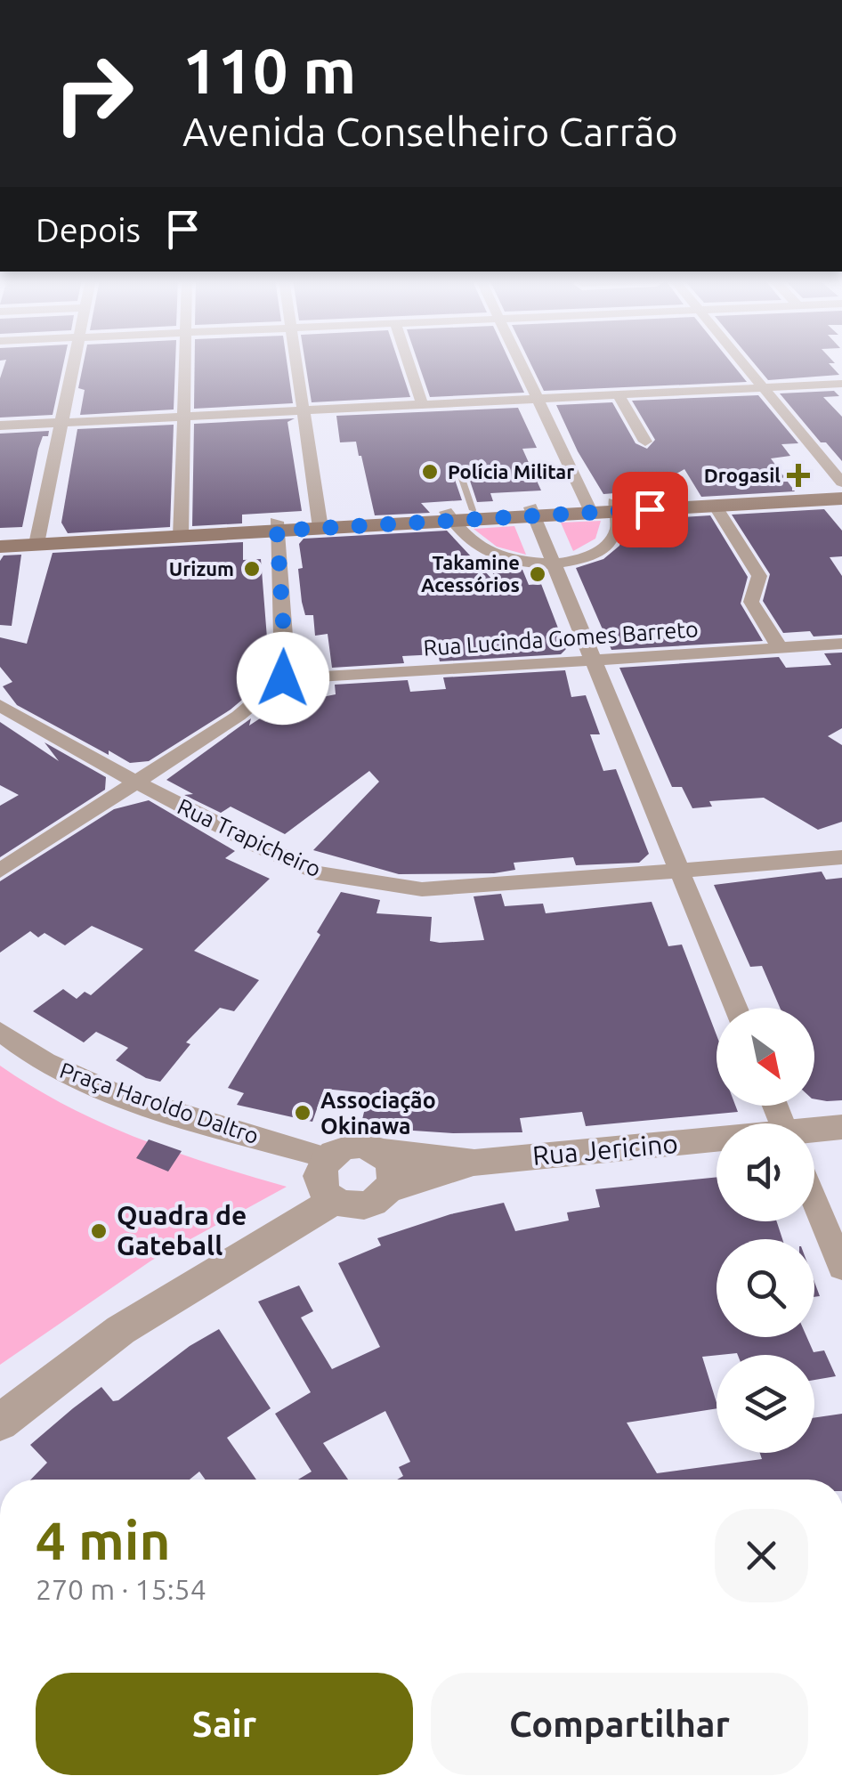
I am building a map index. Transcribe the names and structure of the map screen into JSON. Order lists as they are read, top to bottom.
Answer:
{
  "streets": {
    "street": [
      "Rua Lucinda Gomes Barreto",
      "Rua Trapicheiro",
      "Praça Haroldo Daltro",
      "Rua Jericino"
    ]
  },
  "crossings": [
    ["Praça Haroldo Daltro", "Rua Jericino"]
  ],
  "places": {
    "other": [
      "Polícia Militar",
      "Urizum",
      "Takamine Acessórios",
      "Associação Okinawa",
      "Quadra de Gateball"
    ],
    "health": ["Drogasil"]
  },
  "north": "bottom right",
  "page": {
    "turn": ["110 m", "Avenida Conselheiro Carrão"],
    "then": "Depois",
    "heading": ["4 min", "270 m · 15:54"],
    "buttons": ["Sair", "Compartilhar"]
  }
}
